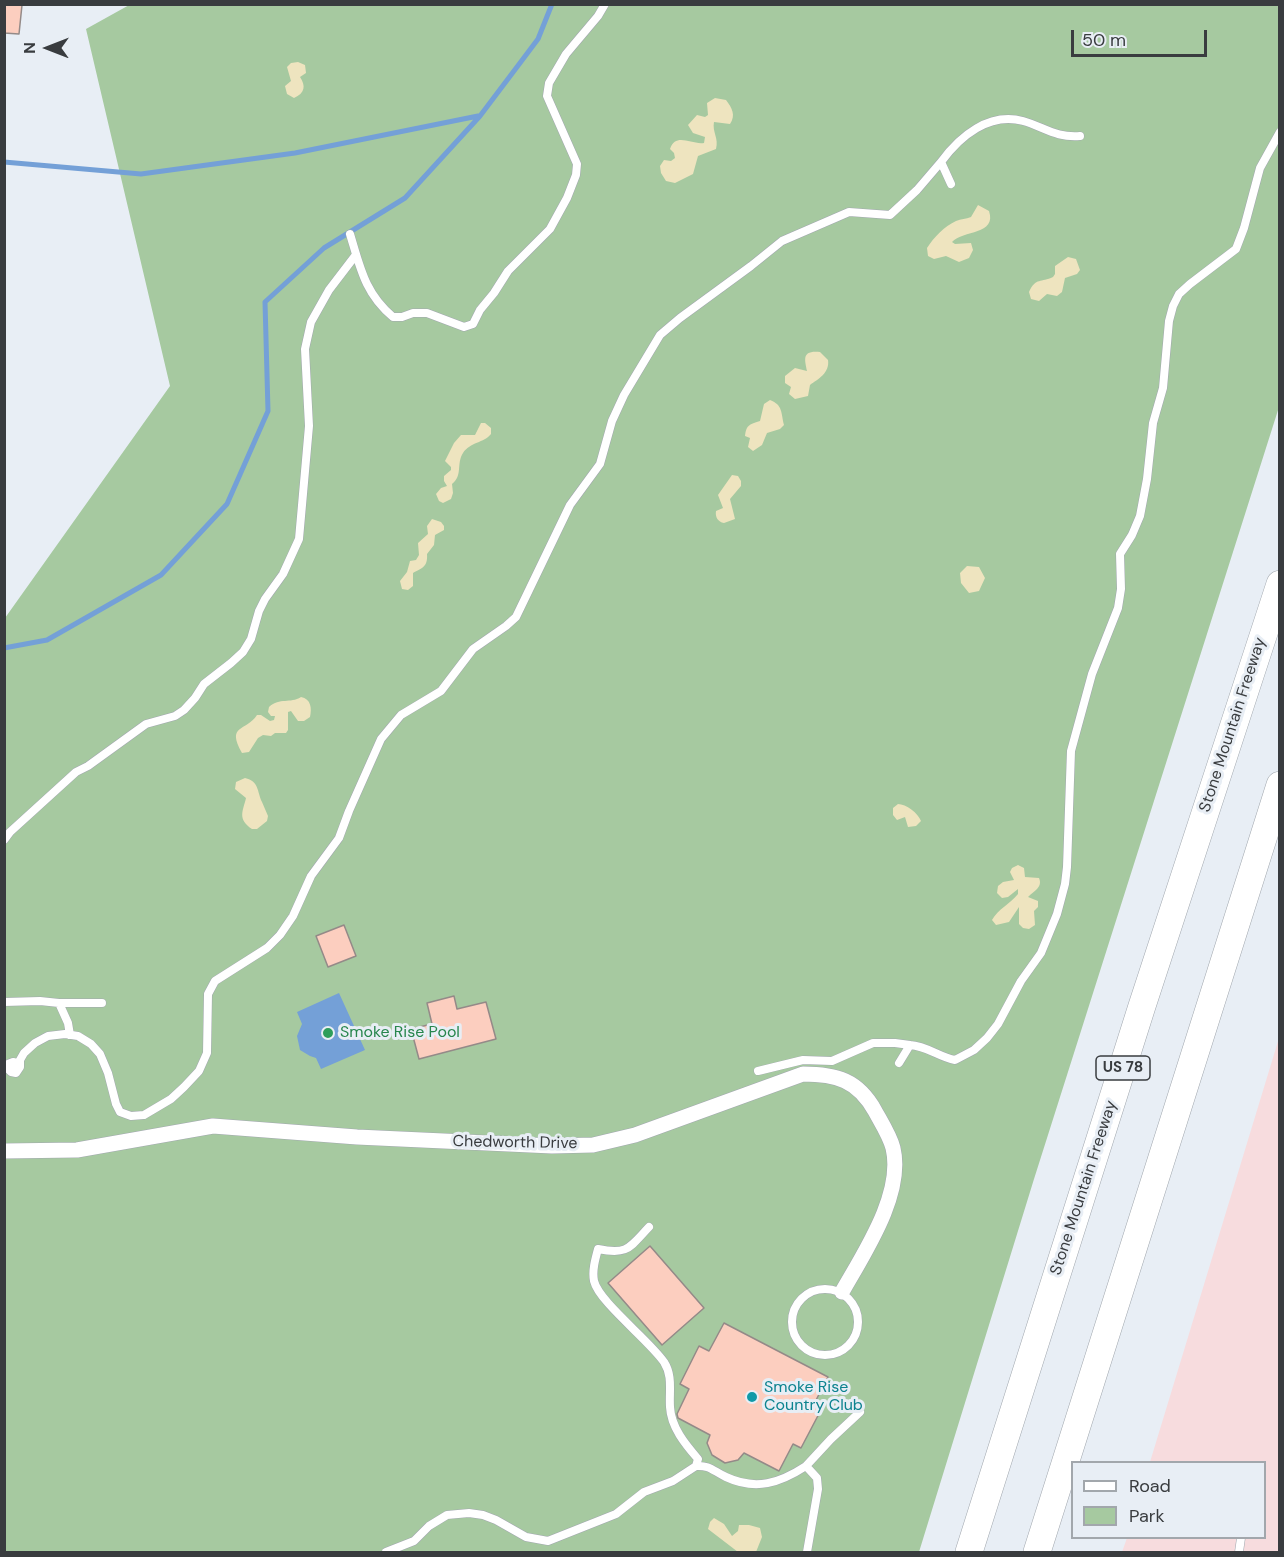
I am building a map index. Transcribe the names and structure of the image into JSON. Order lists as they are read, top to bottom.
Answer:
{
  "streets": {
    "highway": ["Stone Mountain Freeway", "US 78"],
    "street": ["Chedworth Drive"]
  },
  "places": ["Smoke Rise Pool", "Smoke Rise Country Club"],
  "legend": ["Road", "Park"],
  "scale_bar": "50 m",
  "north": "left"
}
